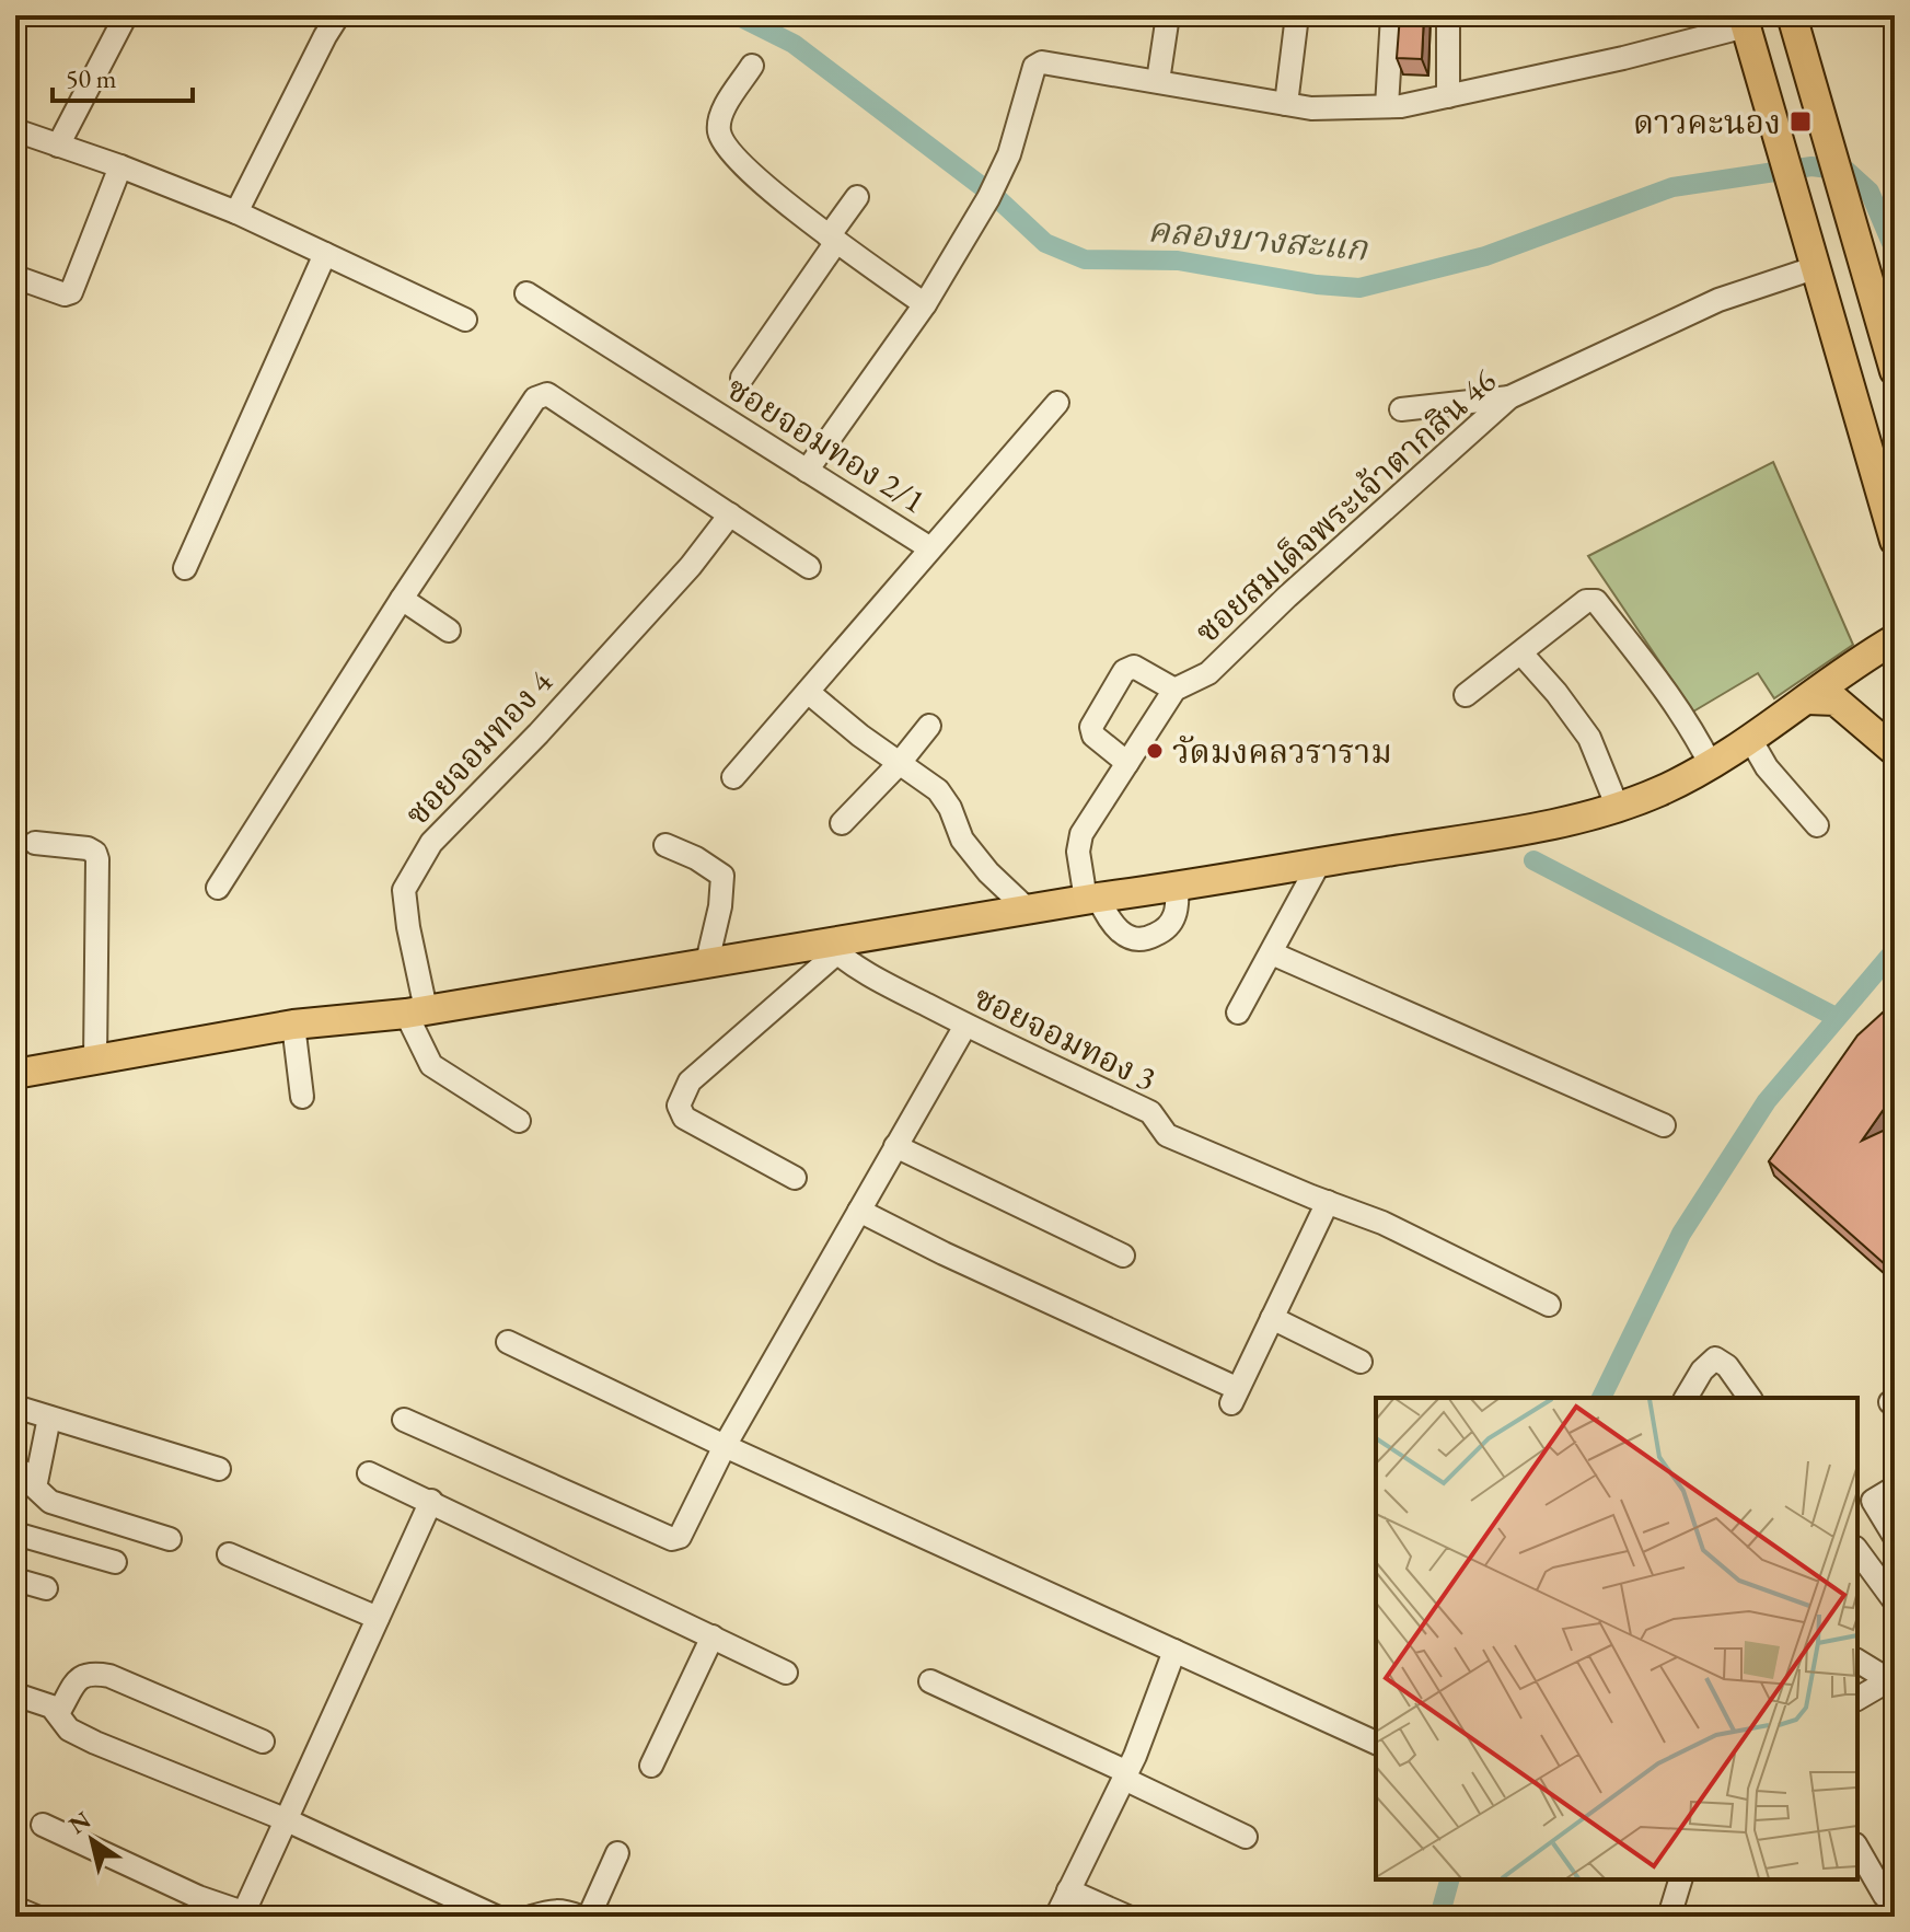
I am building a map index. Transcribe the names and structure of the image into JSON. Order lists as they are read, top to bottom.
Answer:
{
  "streets": {
    "street": [
      "ซอยจอมทอง 2/1",
      "ซอยสมเด็จพระเจ้าตากสิน 46",
      "ซอยจอมทอง 4",
      "ซอยจอมทอง 3"
    ]
  },
  "water": ["คลองบางสะแก"],
  "places": {
    "transit": ["ดาวคะนอง"],
    "other": ["วัดมงคลวราราม"]
  },
  "scale_bar": "50 m",
  "north": "top left"
}
